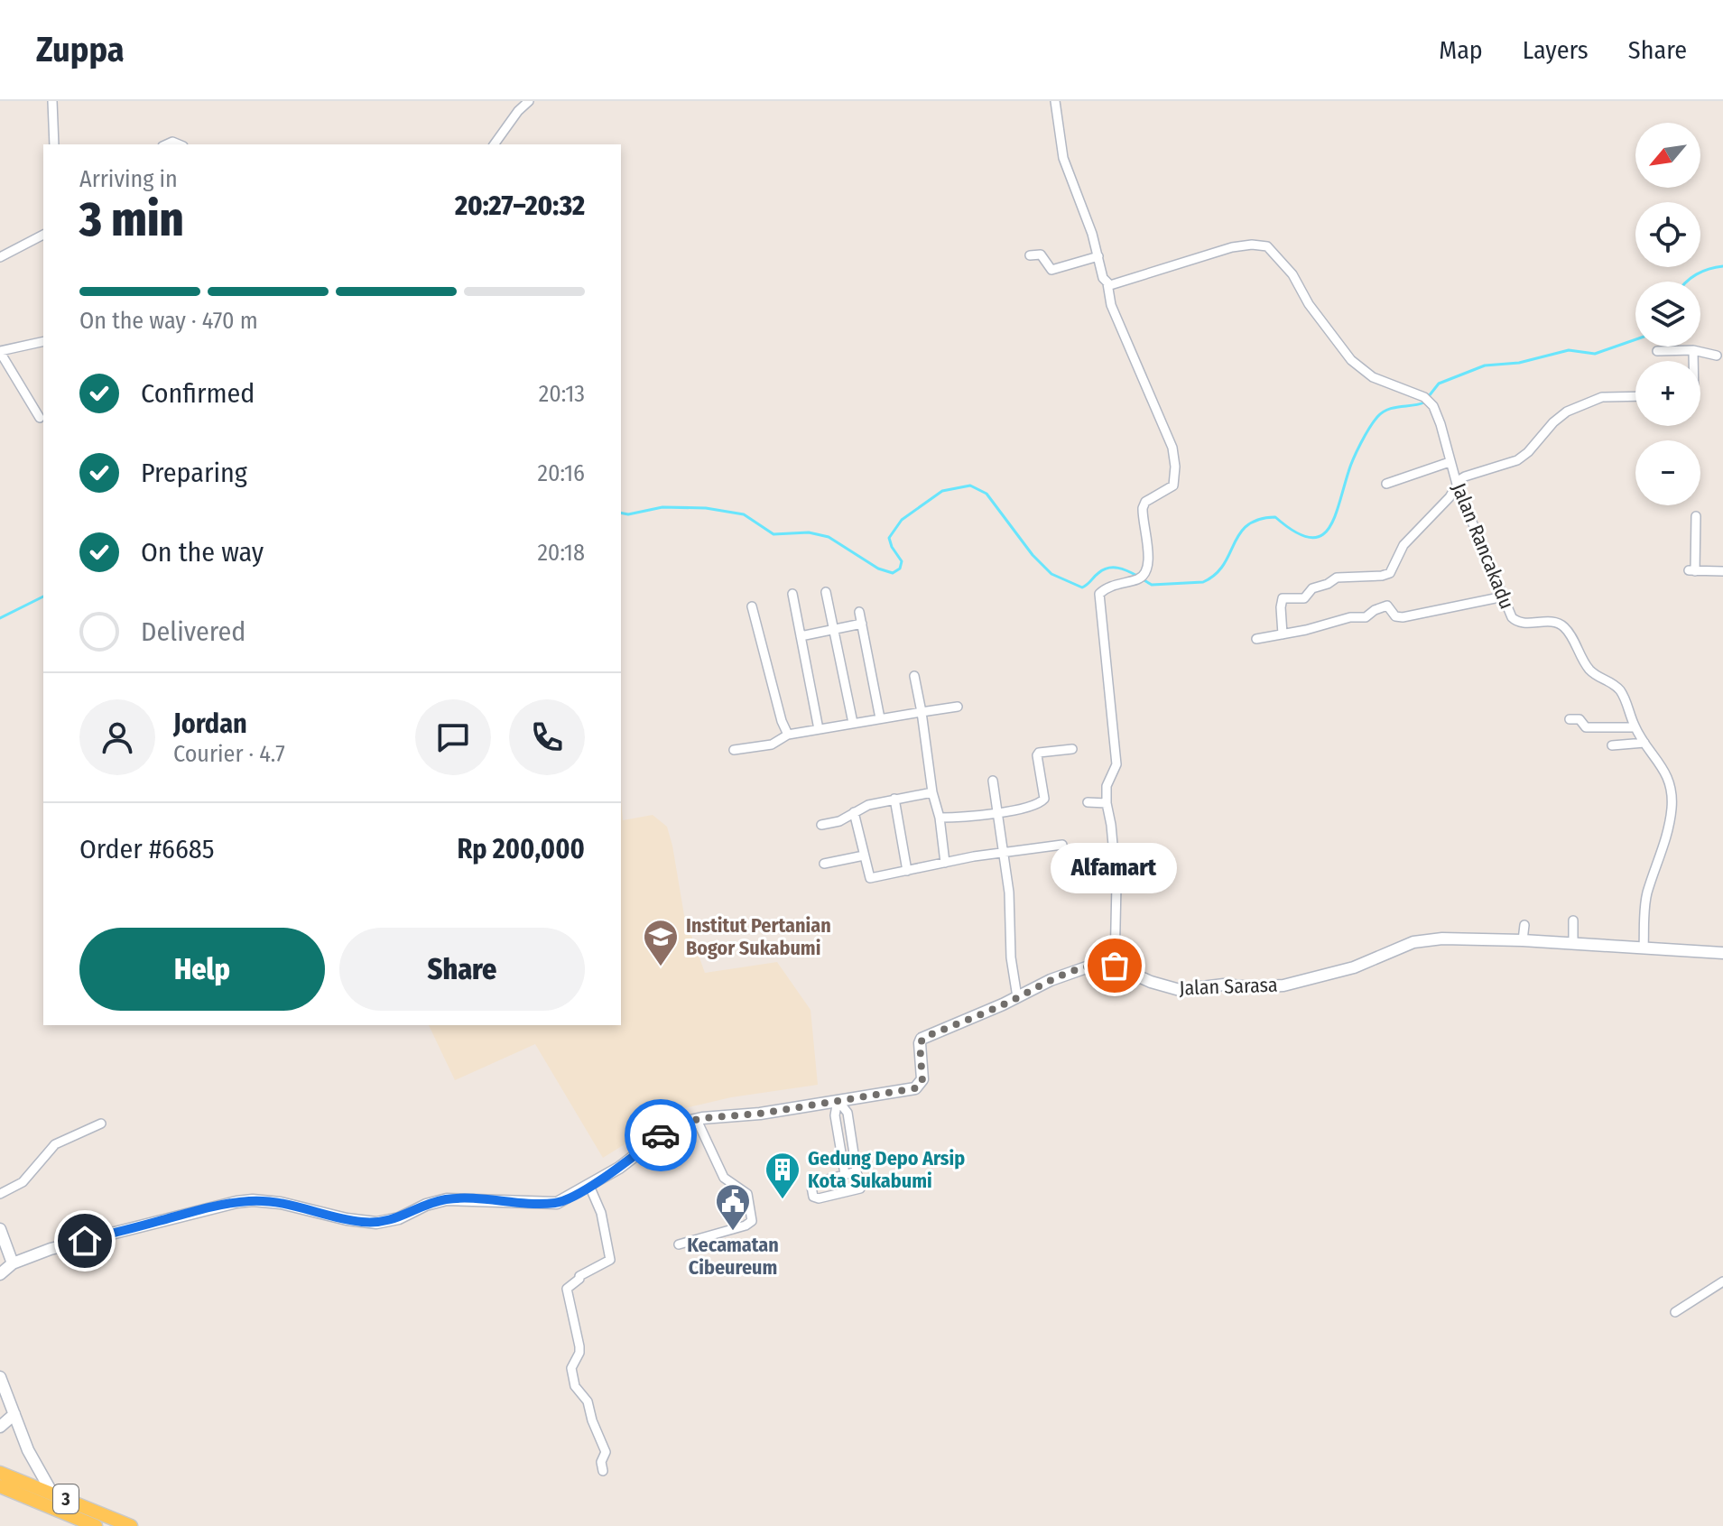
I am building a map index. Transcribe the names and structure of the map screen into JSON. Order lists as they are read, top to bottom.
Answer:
{
  "streets": {
    "main road": ["3"],
    "street": ["Jalan Rancakadu", "Jalan Sarasa"]
  },
  "crossings": [
    ["Jalan Rancakadu", "Jalan Sarasa"]
  ],
  "places": {
    "other": ["Alfamart"],
    "school or university": ["Institut Pertanian Bogor Sukabumi"],
    "building": ["Gedung Depo Arsip Kota Sukabumi"],
    "public building": ["Kecamatan Cibeureum"]
  },
  "north": "bottom left",
  "page": {
    "header": "Zuppa",
    "nav": ["Map", "Layers", "Share"],
    "map_buttons": ["+", "−"],
    "heading": ["3 min", "Arriving in", "20:27–20:32"],
    "panel": [
      "Jordan",
      "Courier · 4.7",
      "Order #6685",
      "Rp 200,000"
    ],
    "bar": "On the way · 470 m",
    "list": [
      ["Confirmed", "20:13"],
      ["Preparing", "20:16"],
      ["On the way", "20:18"],
      "Delivered"
    ],
    "bubble": "Alfamart",
    "buttons": ["Help", "Share"]
  }
}
